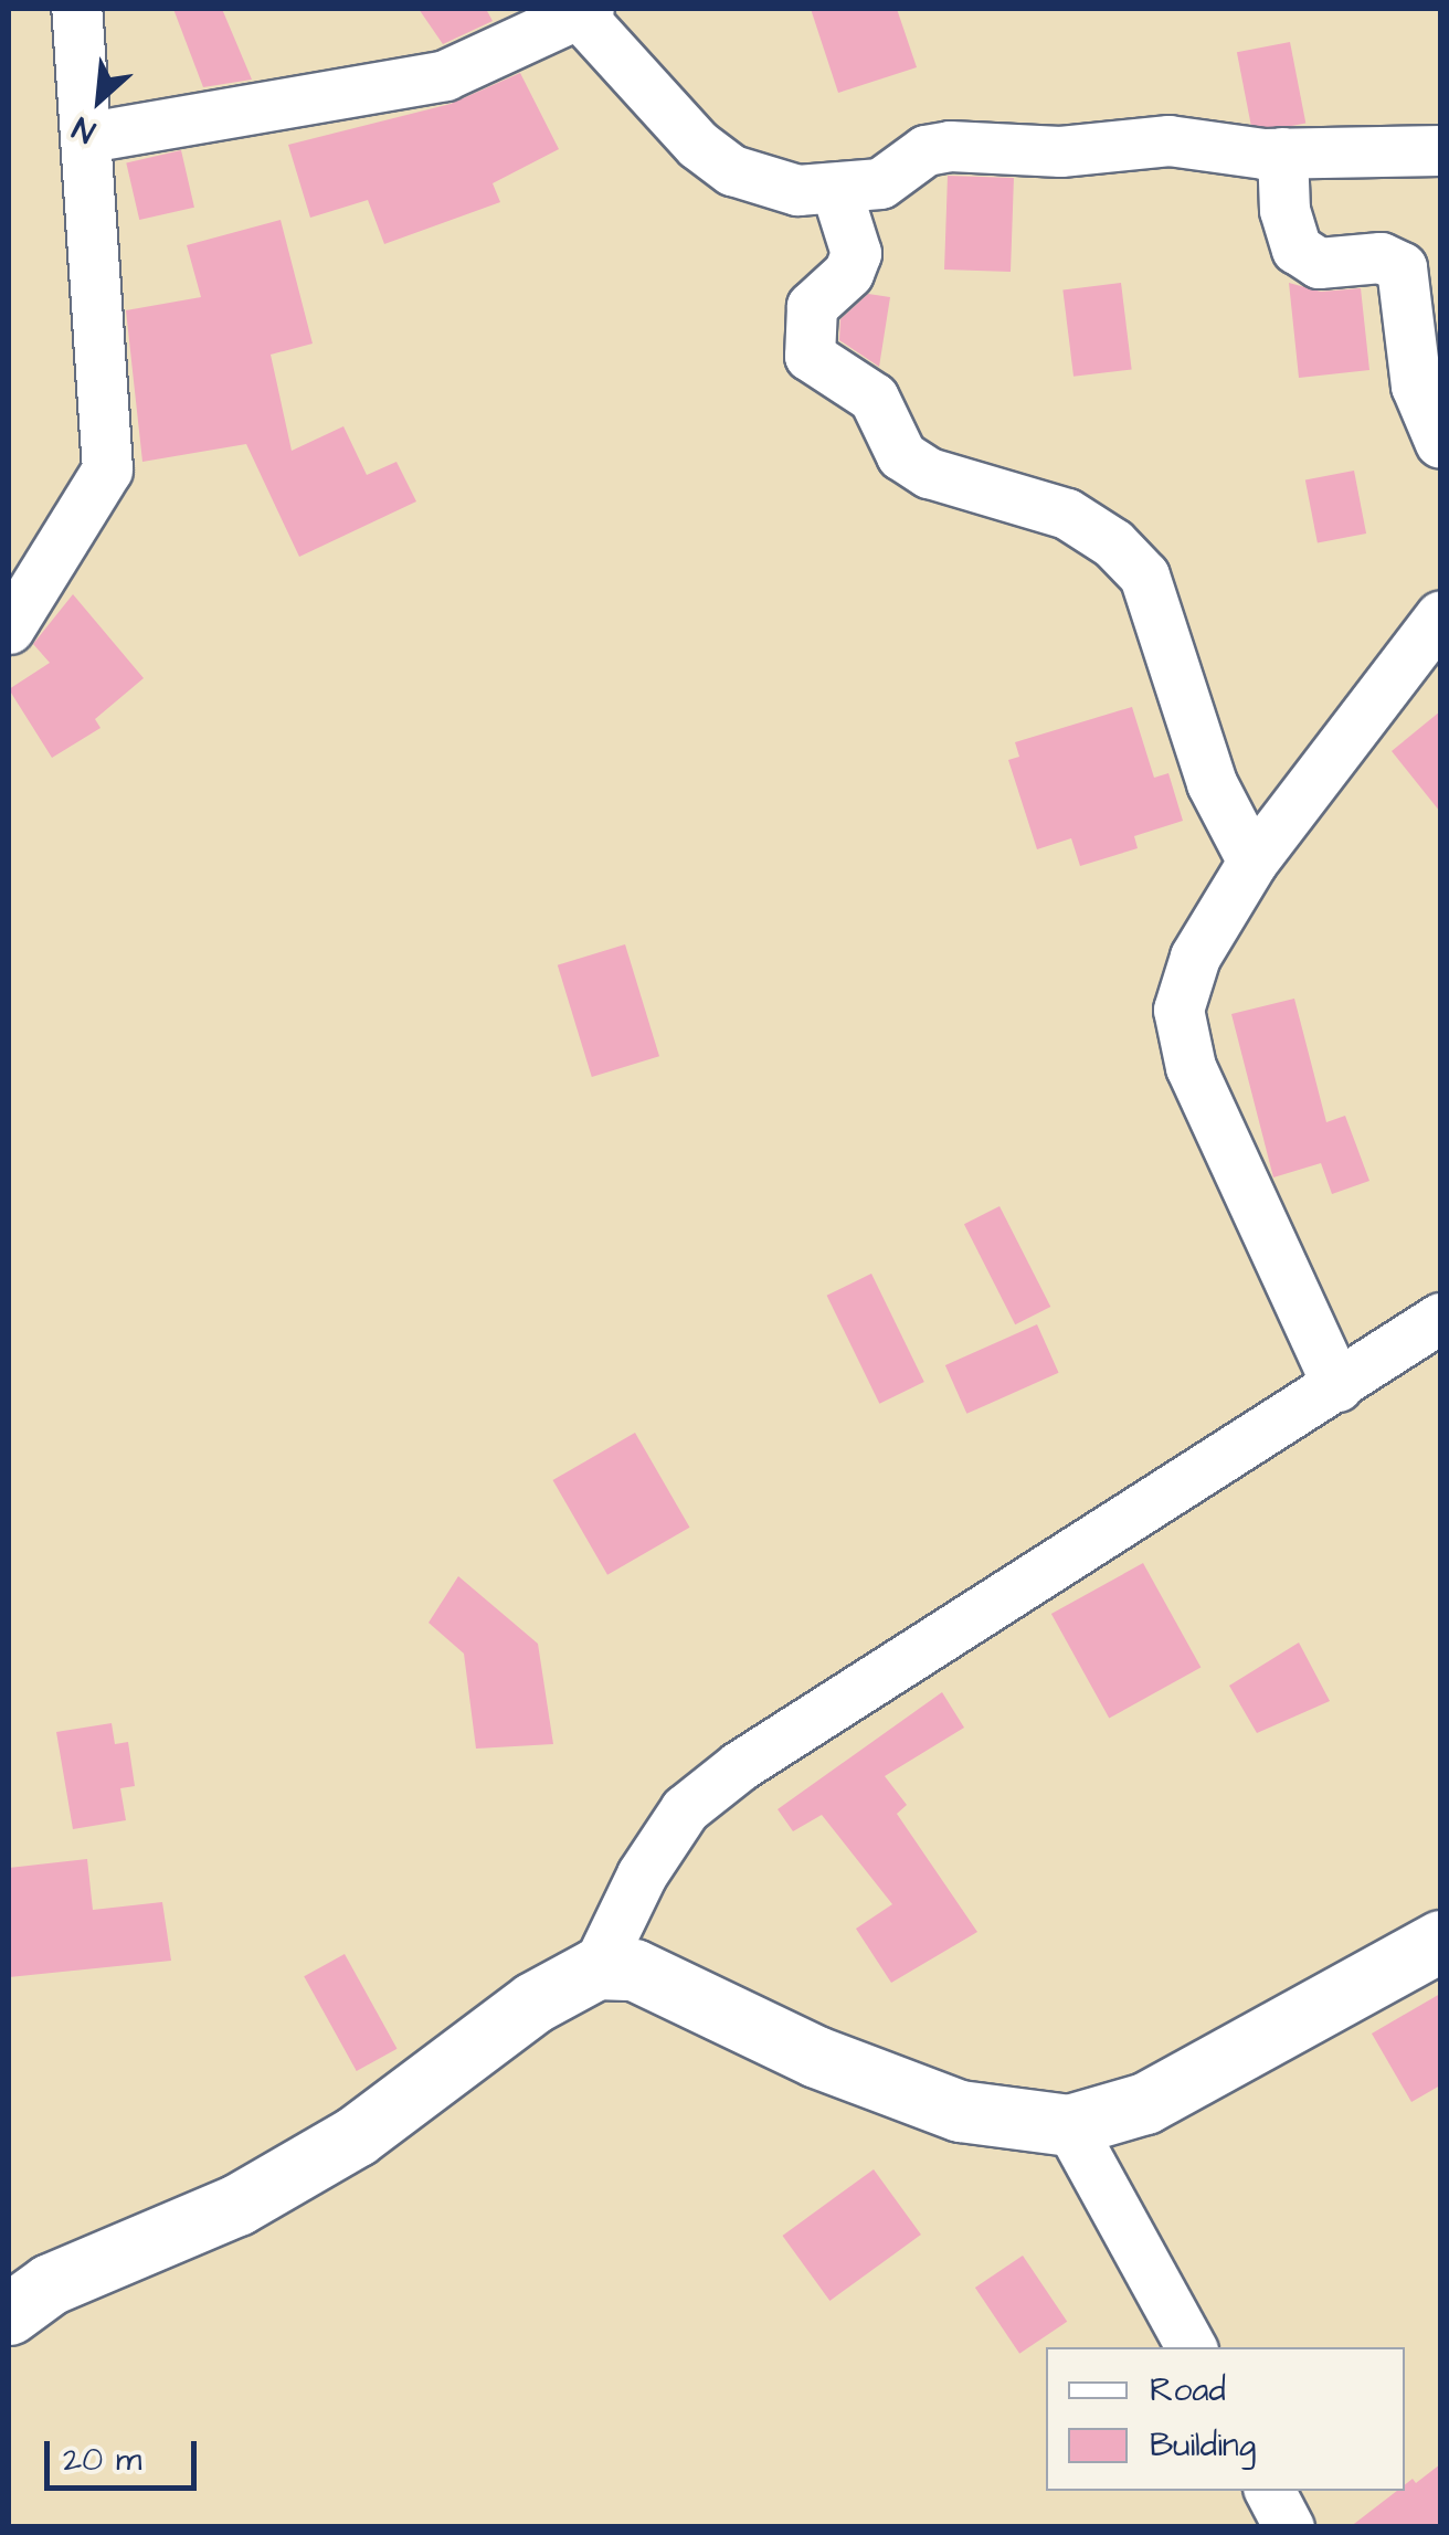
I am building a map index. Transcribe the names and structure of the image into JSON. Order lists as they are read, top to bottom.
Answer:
{
  "legend": ["Road", "Building"],
  "scale_bar": "20 m",
  "north": "bottom left"
}
